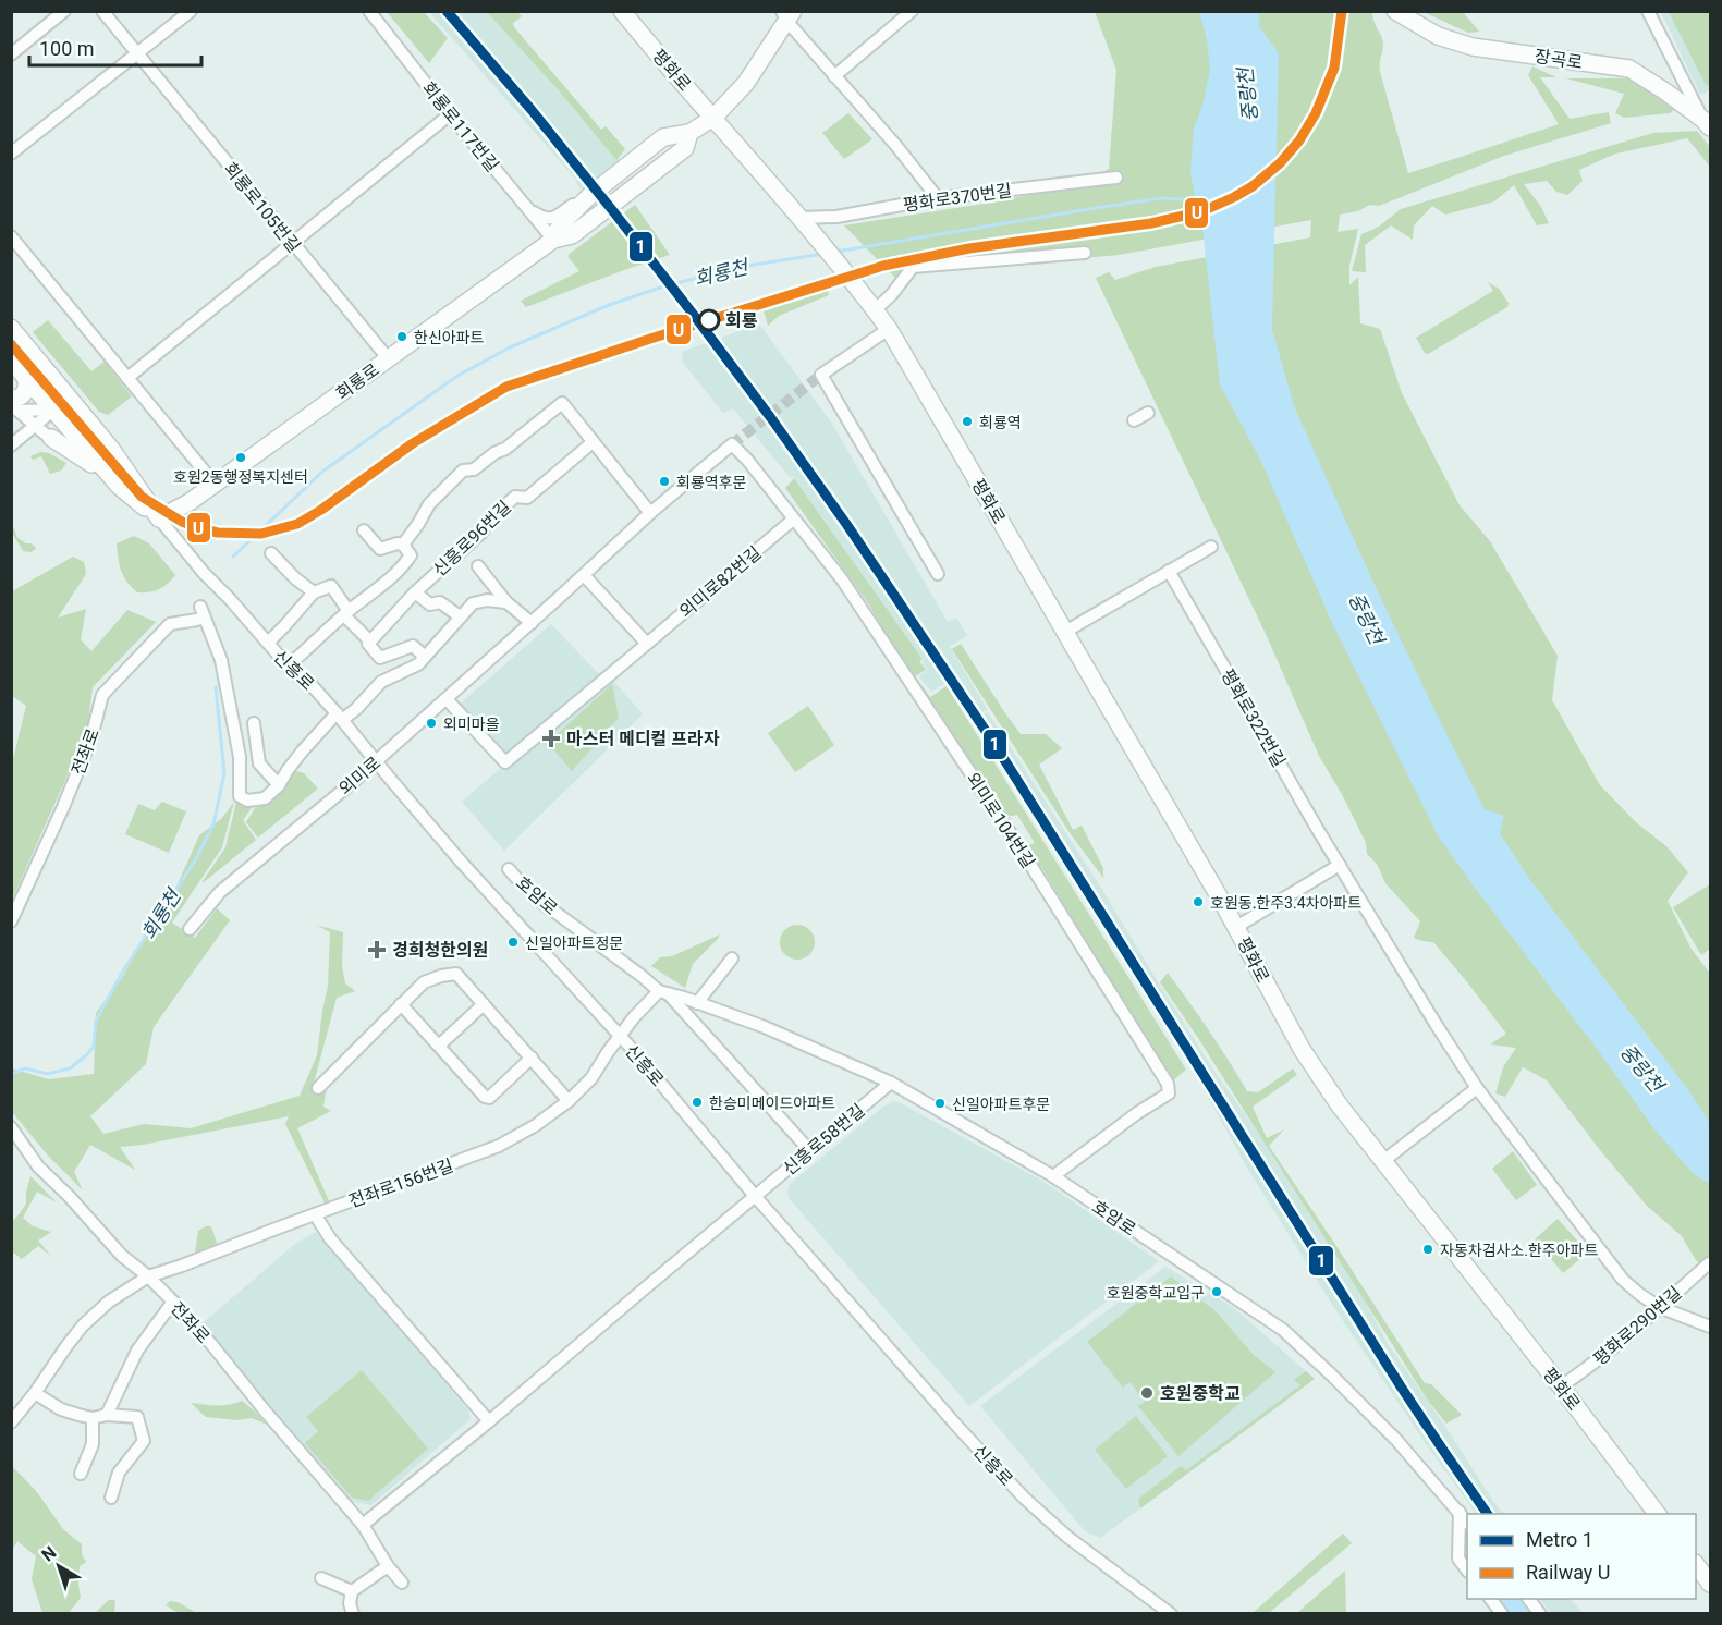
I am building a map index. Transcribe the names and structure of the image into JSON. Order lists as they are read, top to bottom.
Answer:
{
  "streets": {
    "street": [
      "장곡로",
      "평화로",
      "회룡로117번길",
      "평화로370번길",
      "회룡로105번길",
      "회룡로",
      "신흥로96번길",
      "외미로82번길",
      "신흥로",
      "평화로322번길",
      "전좌로",
      "외미로",
      "외미로104번길",
      "호암로",
      "신흥로58번길",
      "전좌로156번길",
      "평화로290번길"
    ]
  },
  "crossings": [
    ["평화로", "평화로370번길"],
    ["평화로", "회룡로"],
    ["평화로", "평화로290번길"],
    ["회룡로117번길", "회룡로"],
    ["회룡로105번길", "회룡로"],
    ["회룡로", "신흥로"],
    ["외미로82번길", "외미로"],
    ["외미로82번길", "외미로104번길"],
    ["신흥로", "외미로"],
    ["신흥로", "신흥로58번길"],
    ["신흥로", "전좌로156번길"],
    ["평화로322번길", "평화로290번길"],
    ["전좌로", "신흥로58번길"],
    ["전좌로", "전좌로156번길"],
    ["외미로", "외미로104번길"],
    ["외미로104번길", "호암로"],
    ["호암로", "신흥로58번길"],
    ["호암로", "전좌로156번길"]
  ],
  "water": ["중랑천", "회룡천"],
  "places": {
    "other": [
      "회룡",
      "한신아파트",
      "회룡역",
      "호원2동행정복지센터",
      "회룡역후문",
      "외미마을",
      "호원동.한주3.4차아파트",
      "신일아파트정문",
      "한승미메이드아파트",
      "신일아파트후문",
      "자동차검사소.한주아파트",
      "호원중학교입구",
      "호원중학교"
    ],
    "health": ["마스터 메디컬 프라자", "경희청한의원"]
  },
  "lines": ["metro line 1", "rail line U"],
  "legend": ["Metro 1", "Railway U"],
  "scale_bar": "100 m",
  "north": "top left"
}
